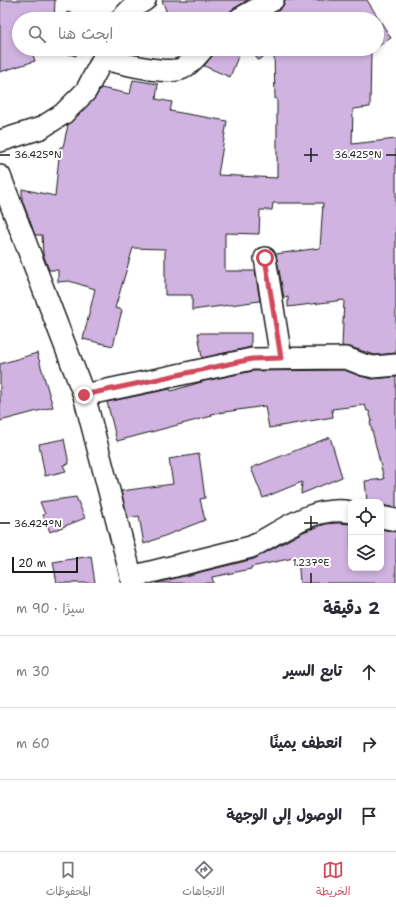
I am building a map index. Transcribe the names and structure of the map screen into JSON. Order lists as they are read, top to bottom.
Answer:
{
  "scale_bar": "20 m",
  "page": {
    "search": "ابحث هنا",
    "scale": "20 m",
    "heading": ["2 دقيقة", "سيرًا · 90 m"],
    "list": [
      ["تابع السير", "30 m"],
      ["انعطف يمينًا", "60 m"],
      "الوصول إلى الوجهة"
    ],
    "nav": ["الخريطة", "الاتجاهات", "المحفوظات"]
  },
  "coordinates": ["36.425°N", "36.424°N", "1.237°E"]
}
